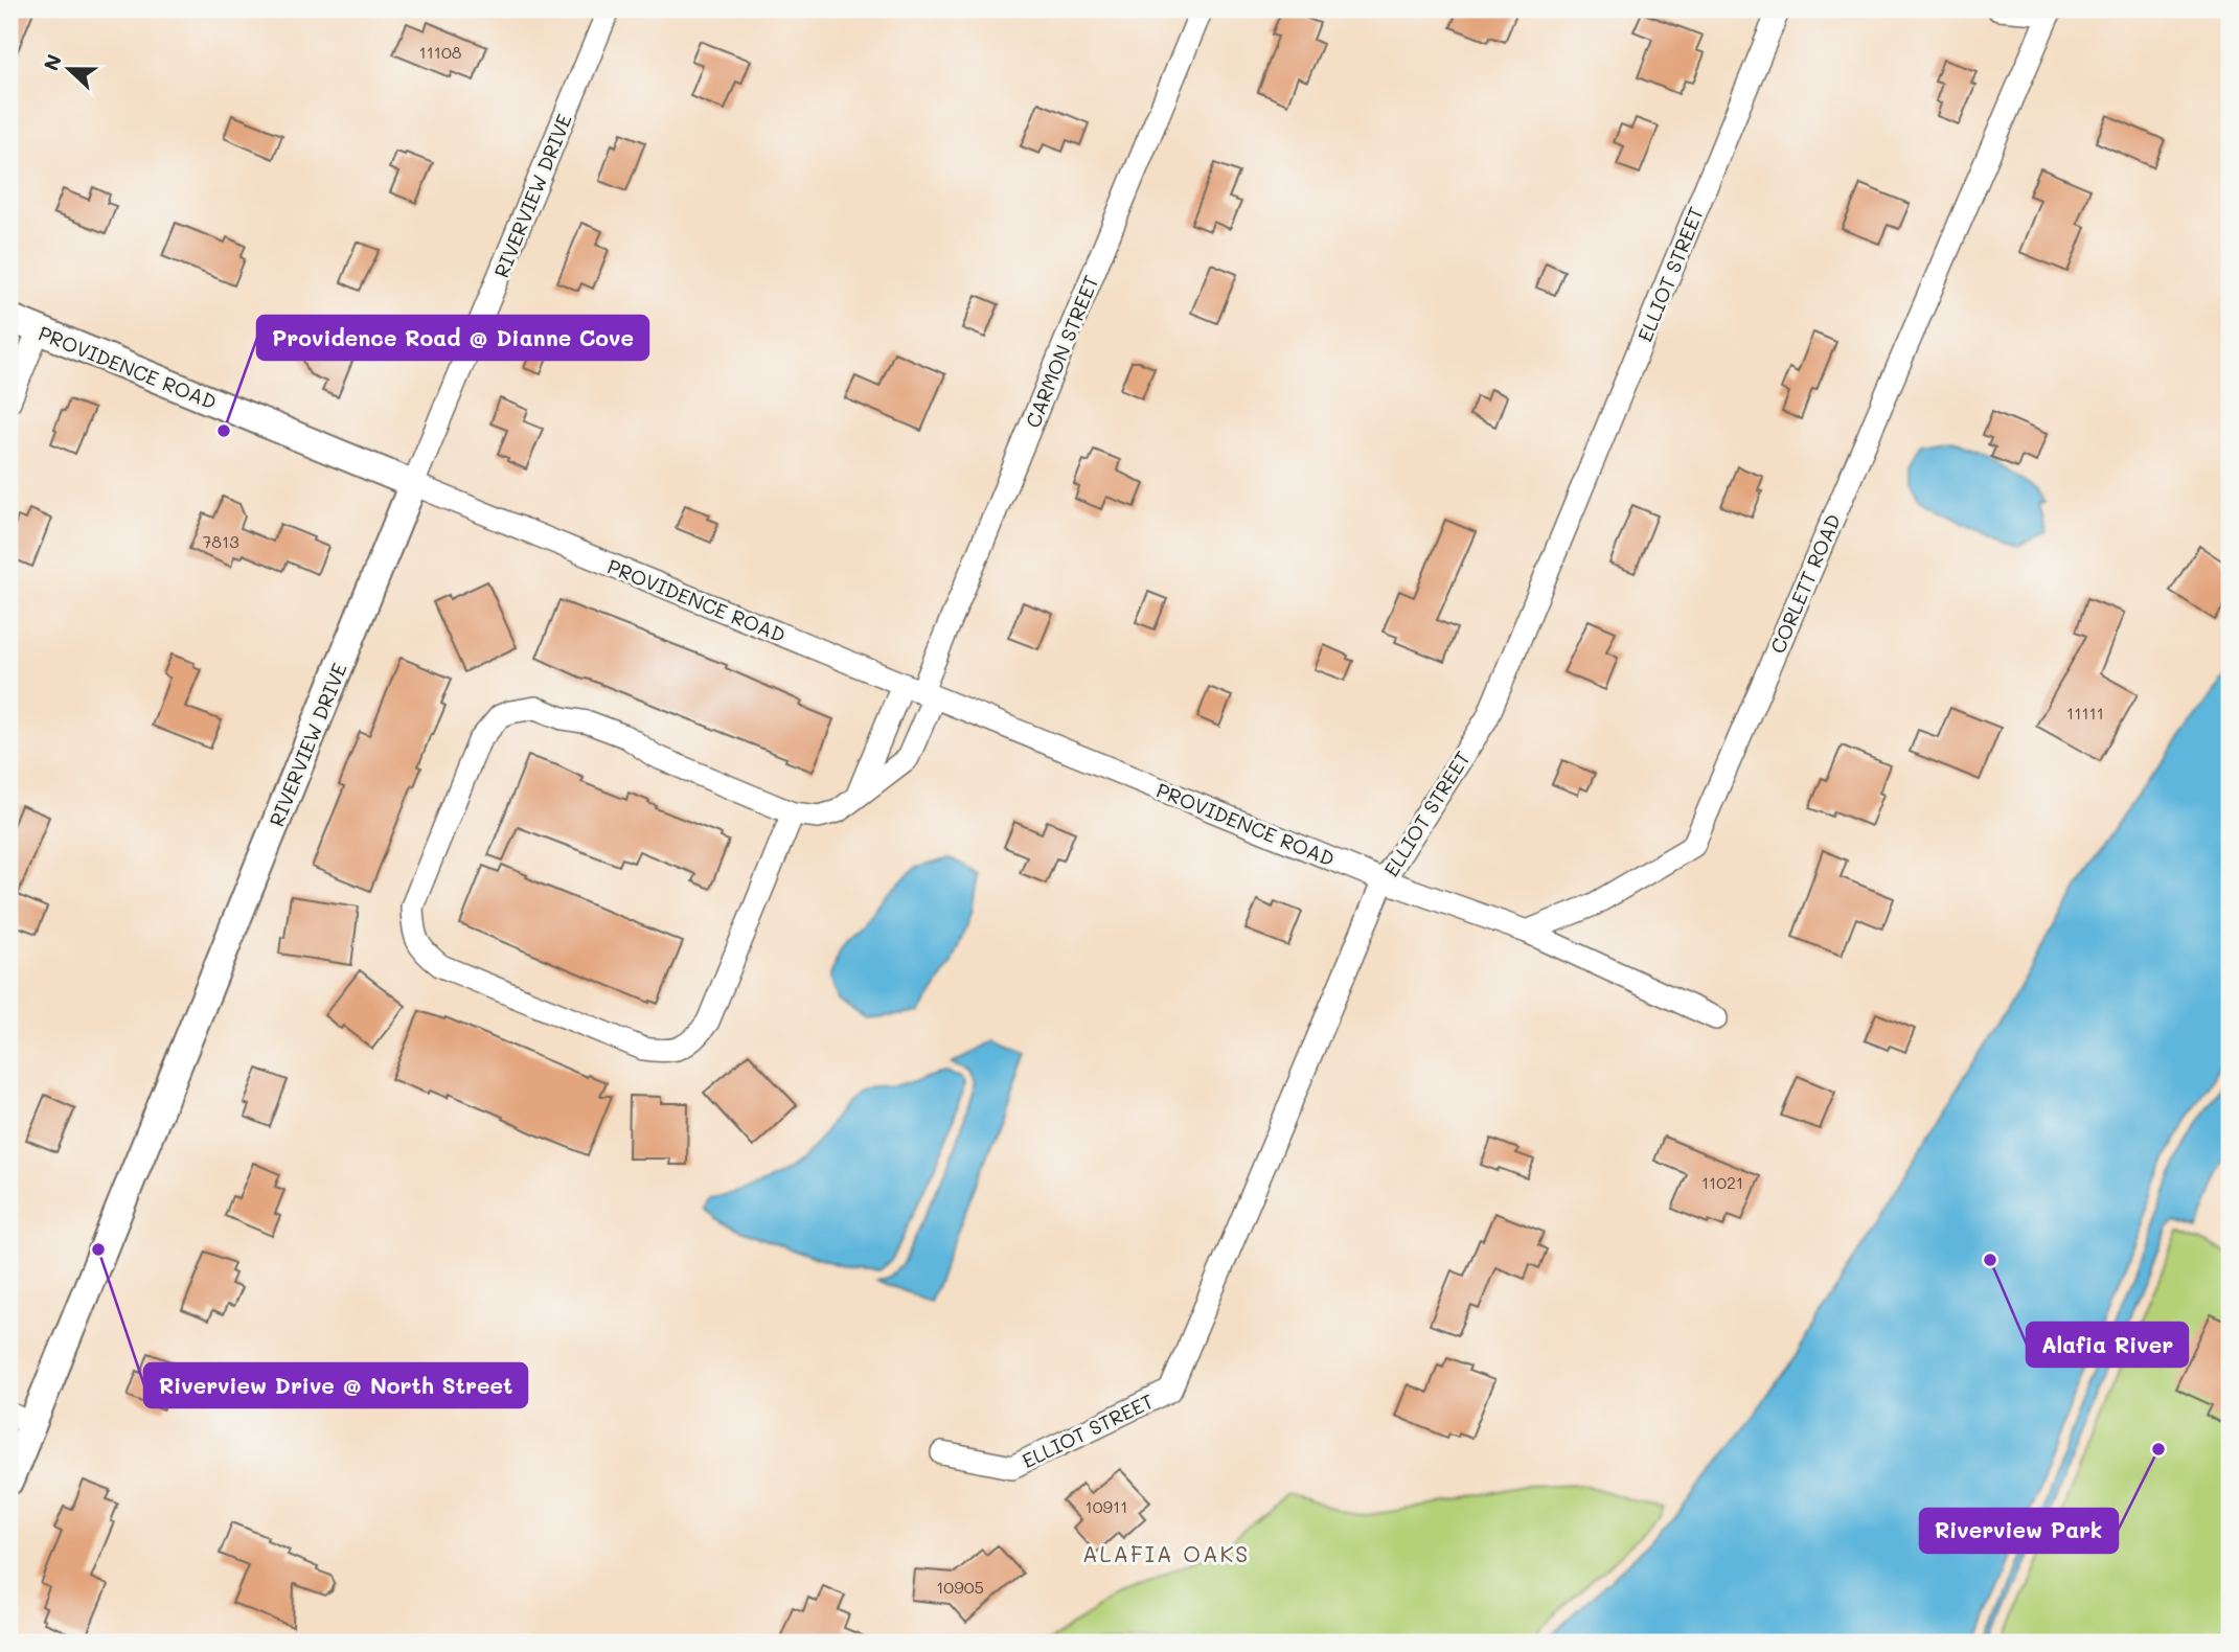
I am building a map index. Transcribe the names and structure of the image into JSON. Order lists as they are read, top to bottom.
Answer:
{
  "streets": {
    "street": [
      "RIVERVIEW DRIVE",
      "ELLIOT STREET",
      "CARMON STREET",
      "PROVIDENCE ROAD",
      "CORLETT ROAD"
    ]
  },
  "crossings": [
    ["RIVERVIEW DRIVE", "PROVIDENCE ROAD"],
    ["ELLIOT STREET", "PROVIDENCE ROAD"],
    ["CARMON STREET", "PROVIDENCE ROAD"]
  ],
  "districts": ["ALAFIA OAKS"],
  "places": [
    "Providence Road @ Dianne Cove",
    "Riverview Drive @ North Street",
    "Alafia River",
    "Riverview Park"
  ],
  "house_numbers": [
    "11108",
    "7813",
    "11111",
    "11021",
    "10911",
    "10905"
  ],
  "north": "left"
}
